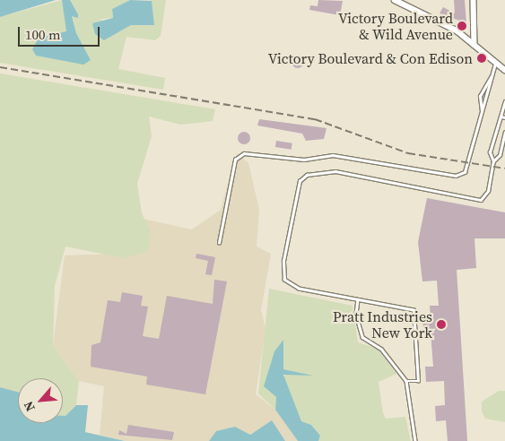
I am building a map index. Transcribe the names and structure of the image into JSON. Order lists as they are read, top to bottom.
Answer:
{
  "places": ["Victory Boulevard & Wild Avenue", "Victory Boulevard & Con Edison", "Pratt Industries New York"],
  "scale_bar": "100 m",
  "north": "bottom left"
}
